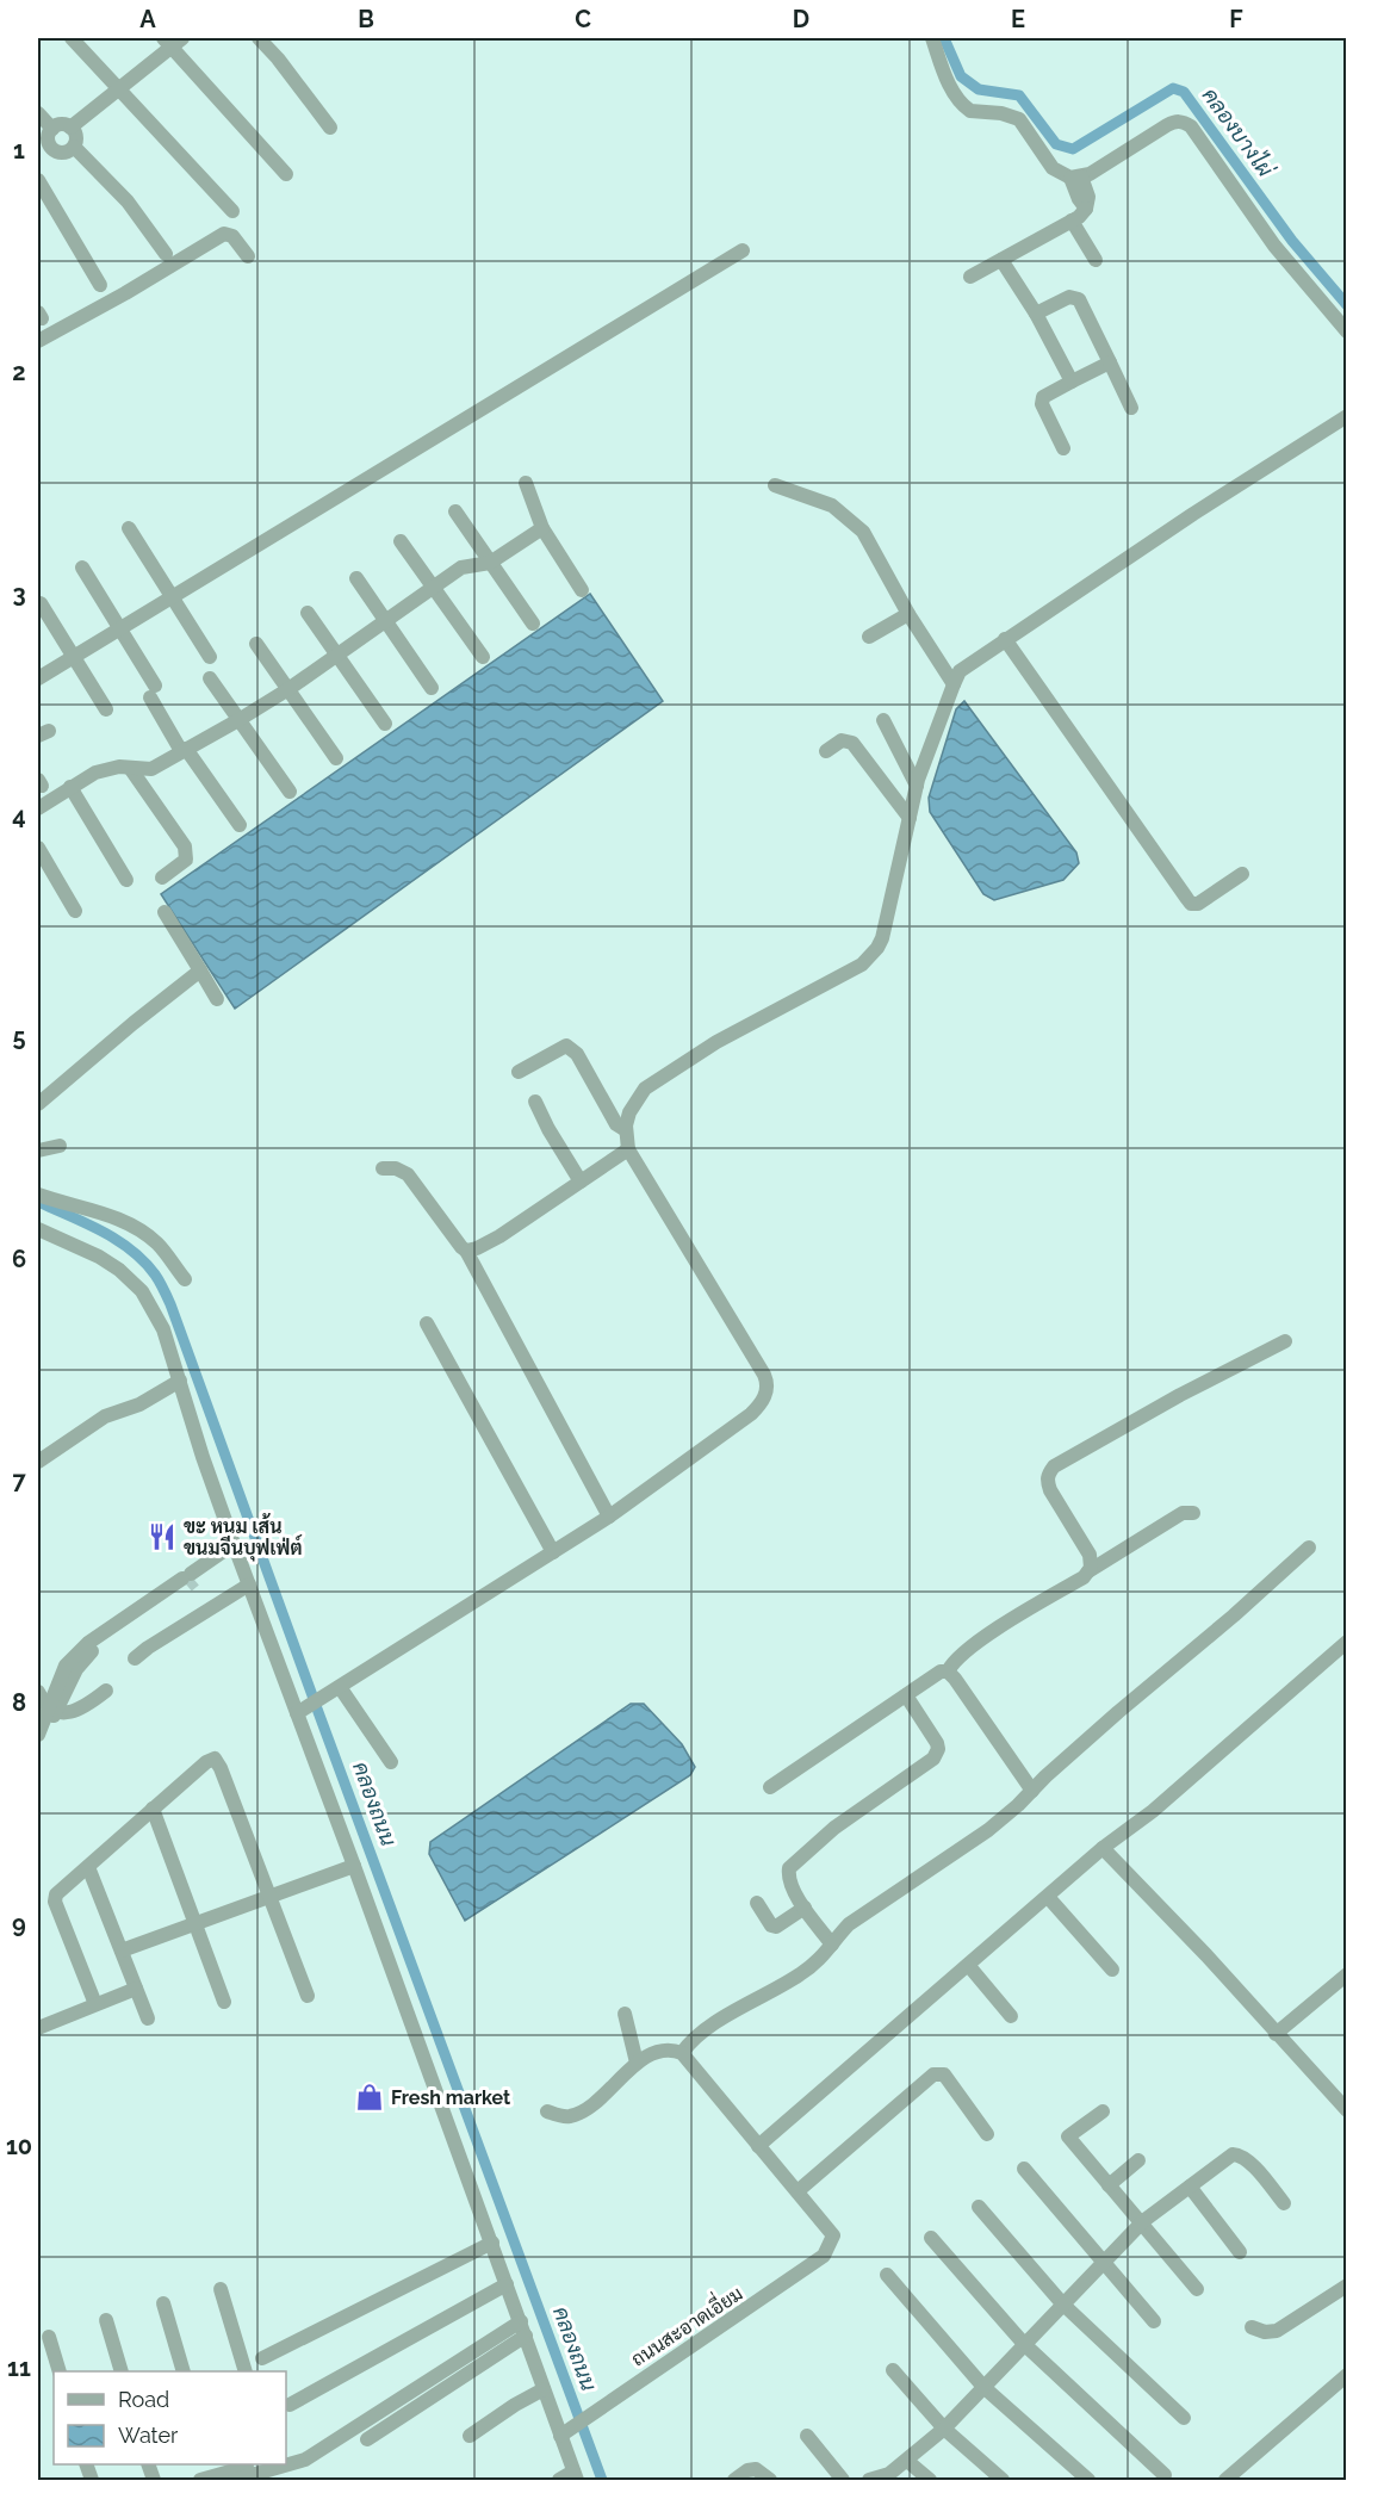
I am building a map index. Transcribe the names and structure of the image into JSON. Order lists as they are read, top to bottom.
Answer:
{
  "streets": {
    "street": ["ถนนสะอาดเอี่ยม"]
  },
  "water": ["คลองบางไผ่", "คลองถนน"],
  "places": {
    "restaurant": ["ขะ หนม เส้น ขนมจีนบุฟเฟ่ต์"],
    "shop": ["Fresh market"]
  },
  "legend": ["Road", "Water"],
  "grid": {
    "columns": [
      "A",
      "B",
      "C",
      "D",
      "E",
      "F"
    ],
    "rows": [
      "1",
      "2",
      "3",
      "4",
      "5",
      "6",
      "7",
      "8",
      "9",
      "10",
      "11"
    ]
  }
}
